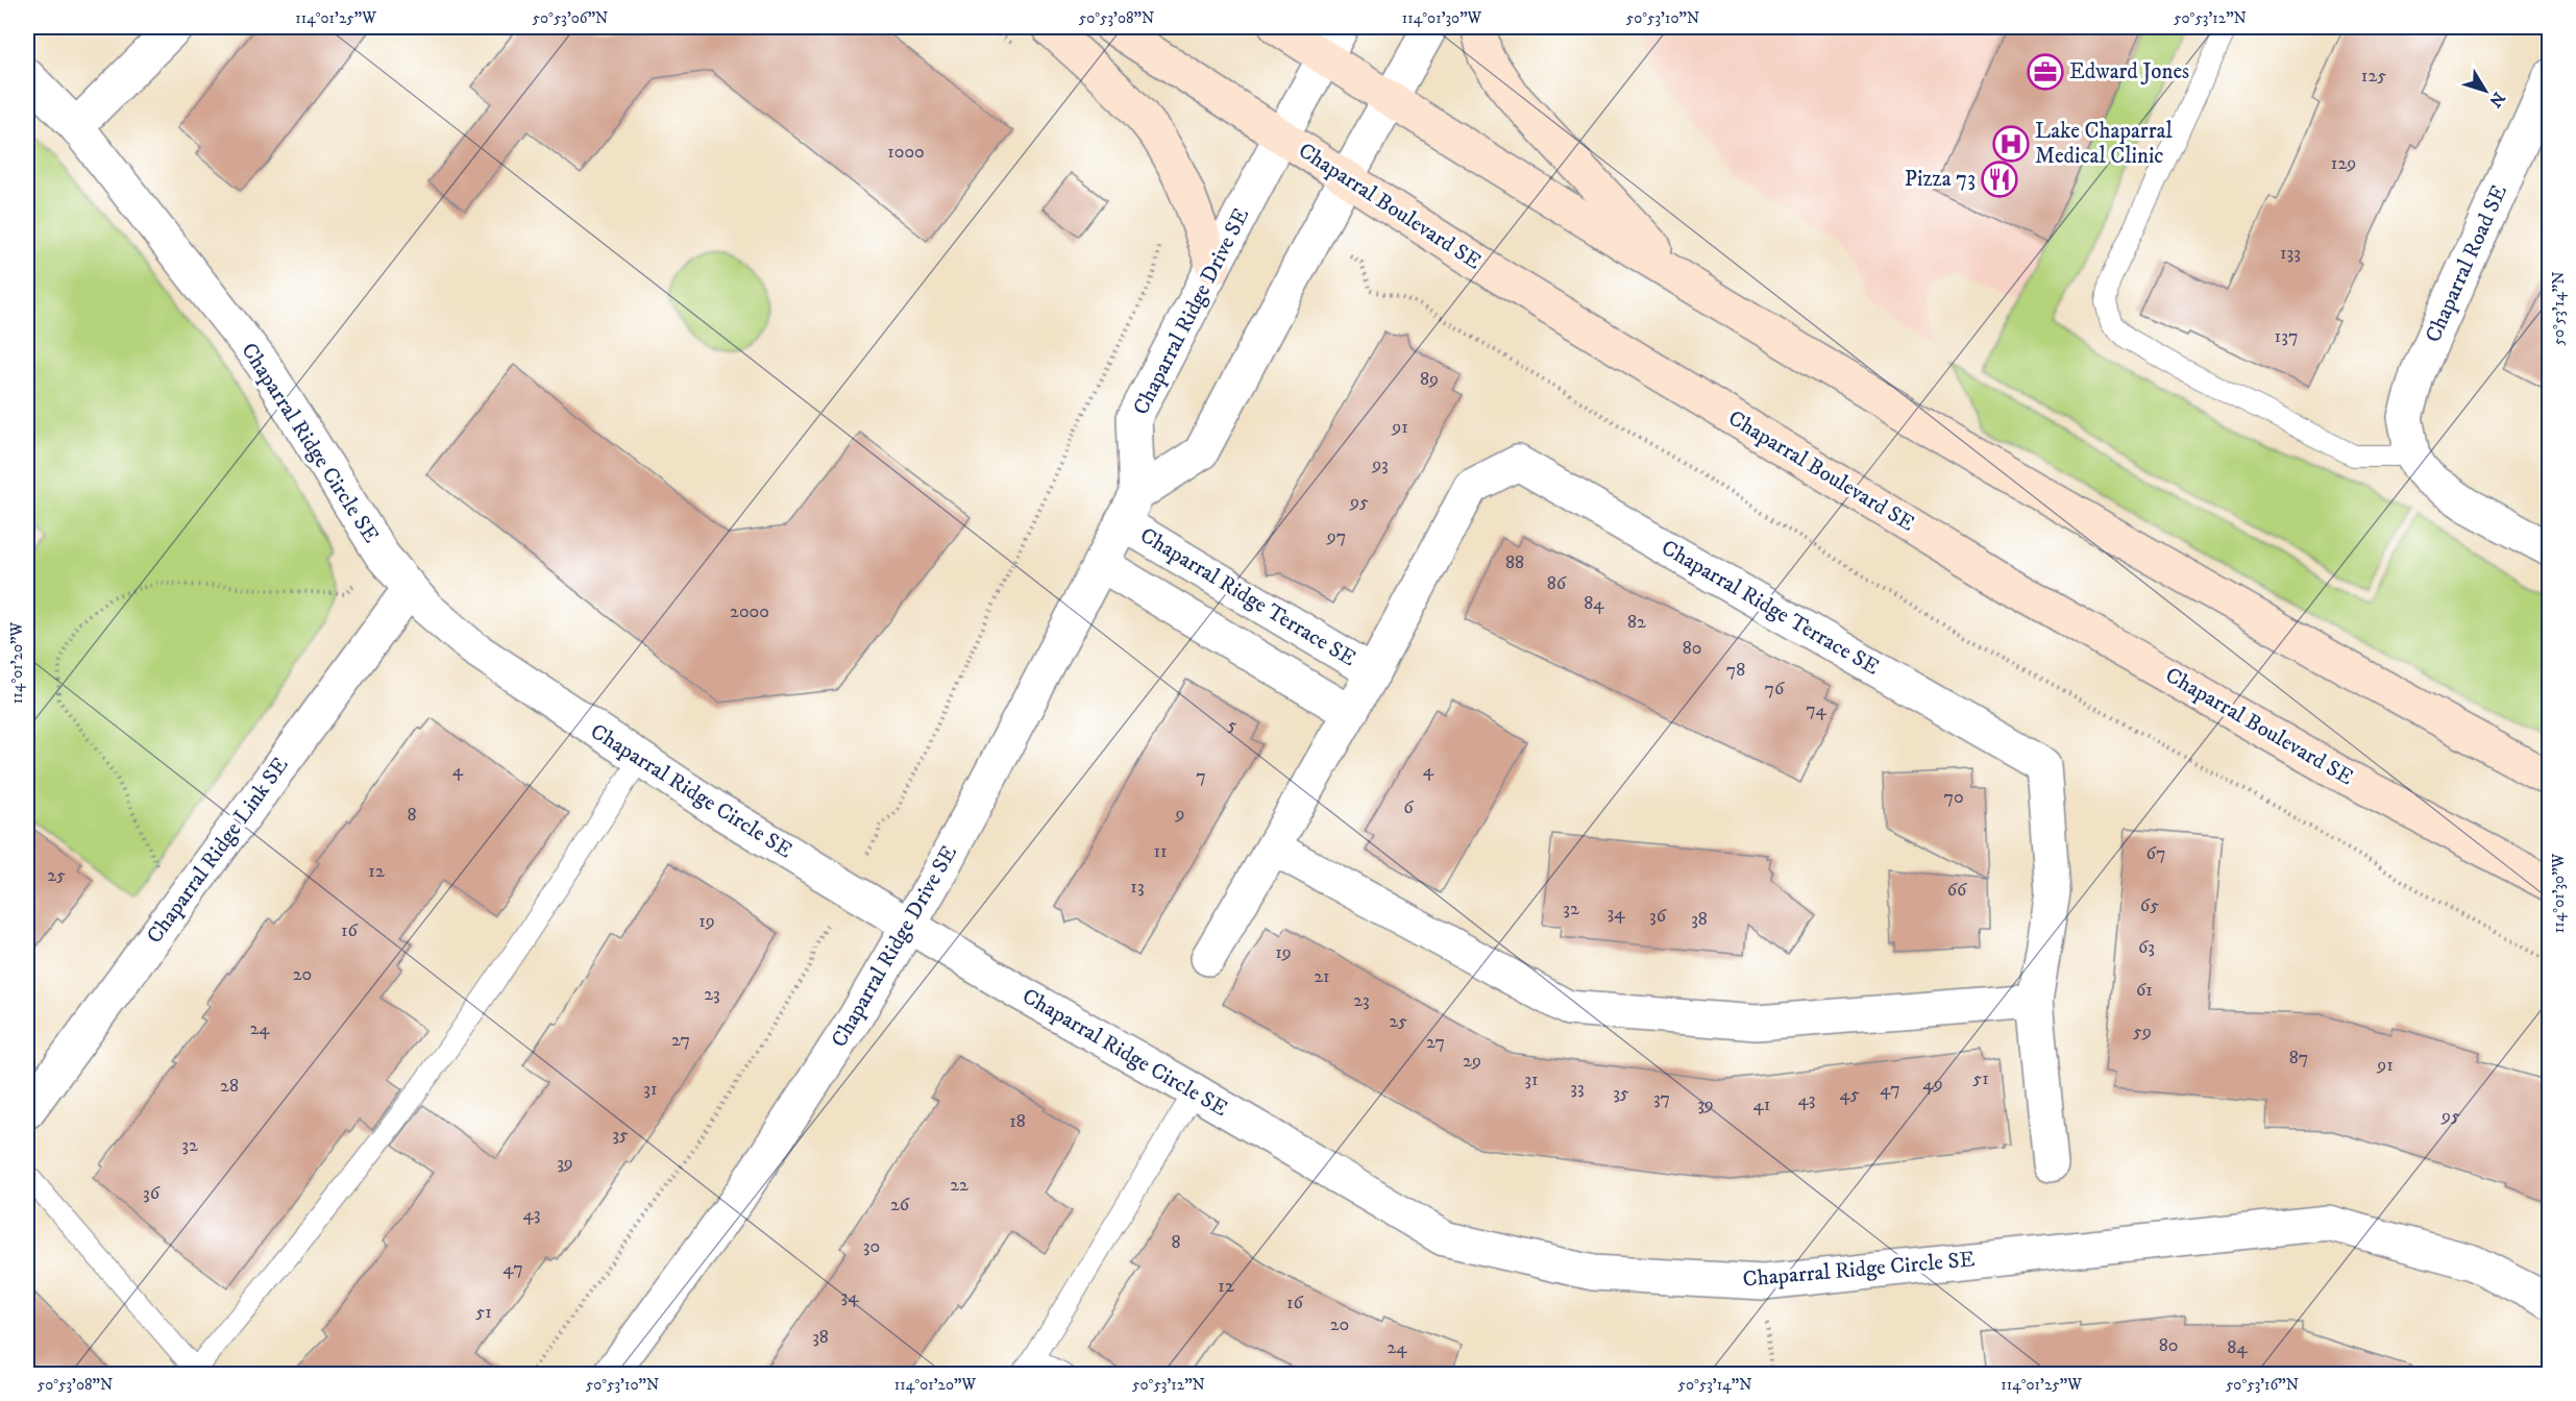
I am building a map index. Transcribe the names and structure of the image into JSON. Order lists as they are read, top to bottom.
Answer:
{
  "streets": {
    "main road": ["Chaparral Boulevard SE"],
    "street": [
      "Chaparral Road SE",
      "Chaparral Ridge Drive SE",
      "Chaparral Ridge Circle SE",
      "Chaparral Ridge Terrace SE",
      "Chaparral Ridge Link SE"
    ]
  },
  "crossings": [
    ["Chaparral Boulevard SE", "Chaparral Ridge Drive SE"],
    ["Chaparral Ridge Drive SE", "Chaparral Ridge Circle SE"],
    ["Chaparral Ridge Drive SE", "Chaparral Ridge Terrace SE"],
    ["Chaparral Ridge Circle SE", "Chaparral Ridge Link SE"]
  ],
  "places": {
    "office": ["Edward Jones"],
    "hospital": ["Lake Chaparral Medical Clinic"],
    "restaurant": ["Pizza 73"]
  },
  "house_numbers": [
    "125",
    "1000",
    "129",
    "133",
    "137",
    "89",
    "91",
    "93",
    "95",
    "97",
    "88",
    "86",
    "84",
    "2000",
    "82",
    "80",
    "78",
    "76",
    "74",
    "5",
    "4",
    "4",
    "7",
    "70",
    "6",
    "9",
    "8",
    "11",
    "67",
    "12",
    "25",
    "13",
    "66",
    "65",
    "32",
    "34",
    "36",
    "38",
    "19",
    "16",
    "63",
    "19",
    "20",
    "21",
    "61",
    "23",
    "23",
    "25",
    "24",
    "59",
    "27",
    "27",
    "87",
    "29",
    "91",
    "51",
    "31",
    "49",
    "28",
    "33",
    "31",
    "47",
    "35",
    "45",
    "37",
    "43",
    "39",
    "41",
    "95",
    "18",
    "35",
    "32",
    "39",
    "22",
    "36",
    "26",
    "43",
    "8",
    "30",
    "47",
    "12",
    "34",
    "16",
    "51",
    "20",
    "38",
    "80",
    "24",
    "84"
  ],
  "north": "bottom right",
  "coordinates": [
    "114°01'25\"W",
    "50°53'06\"N",
    "50°53'08\"N",
    "114°01'30\"W",
    "50°53'10\"N",
    "50°53'12\"N",
    "50°53'14\"N",
    "114°01'20\"W",
    "50°53'16\"N"
  ]
}
